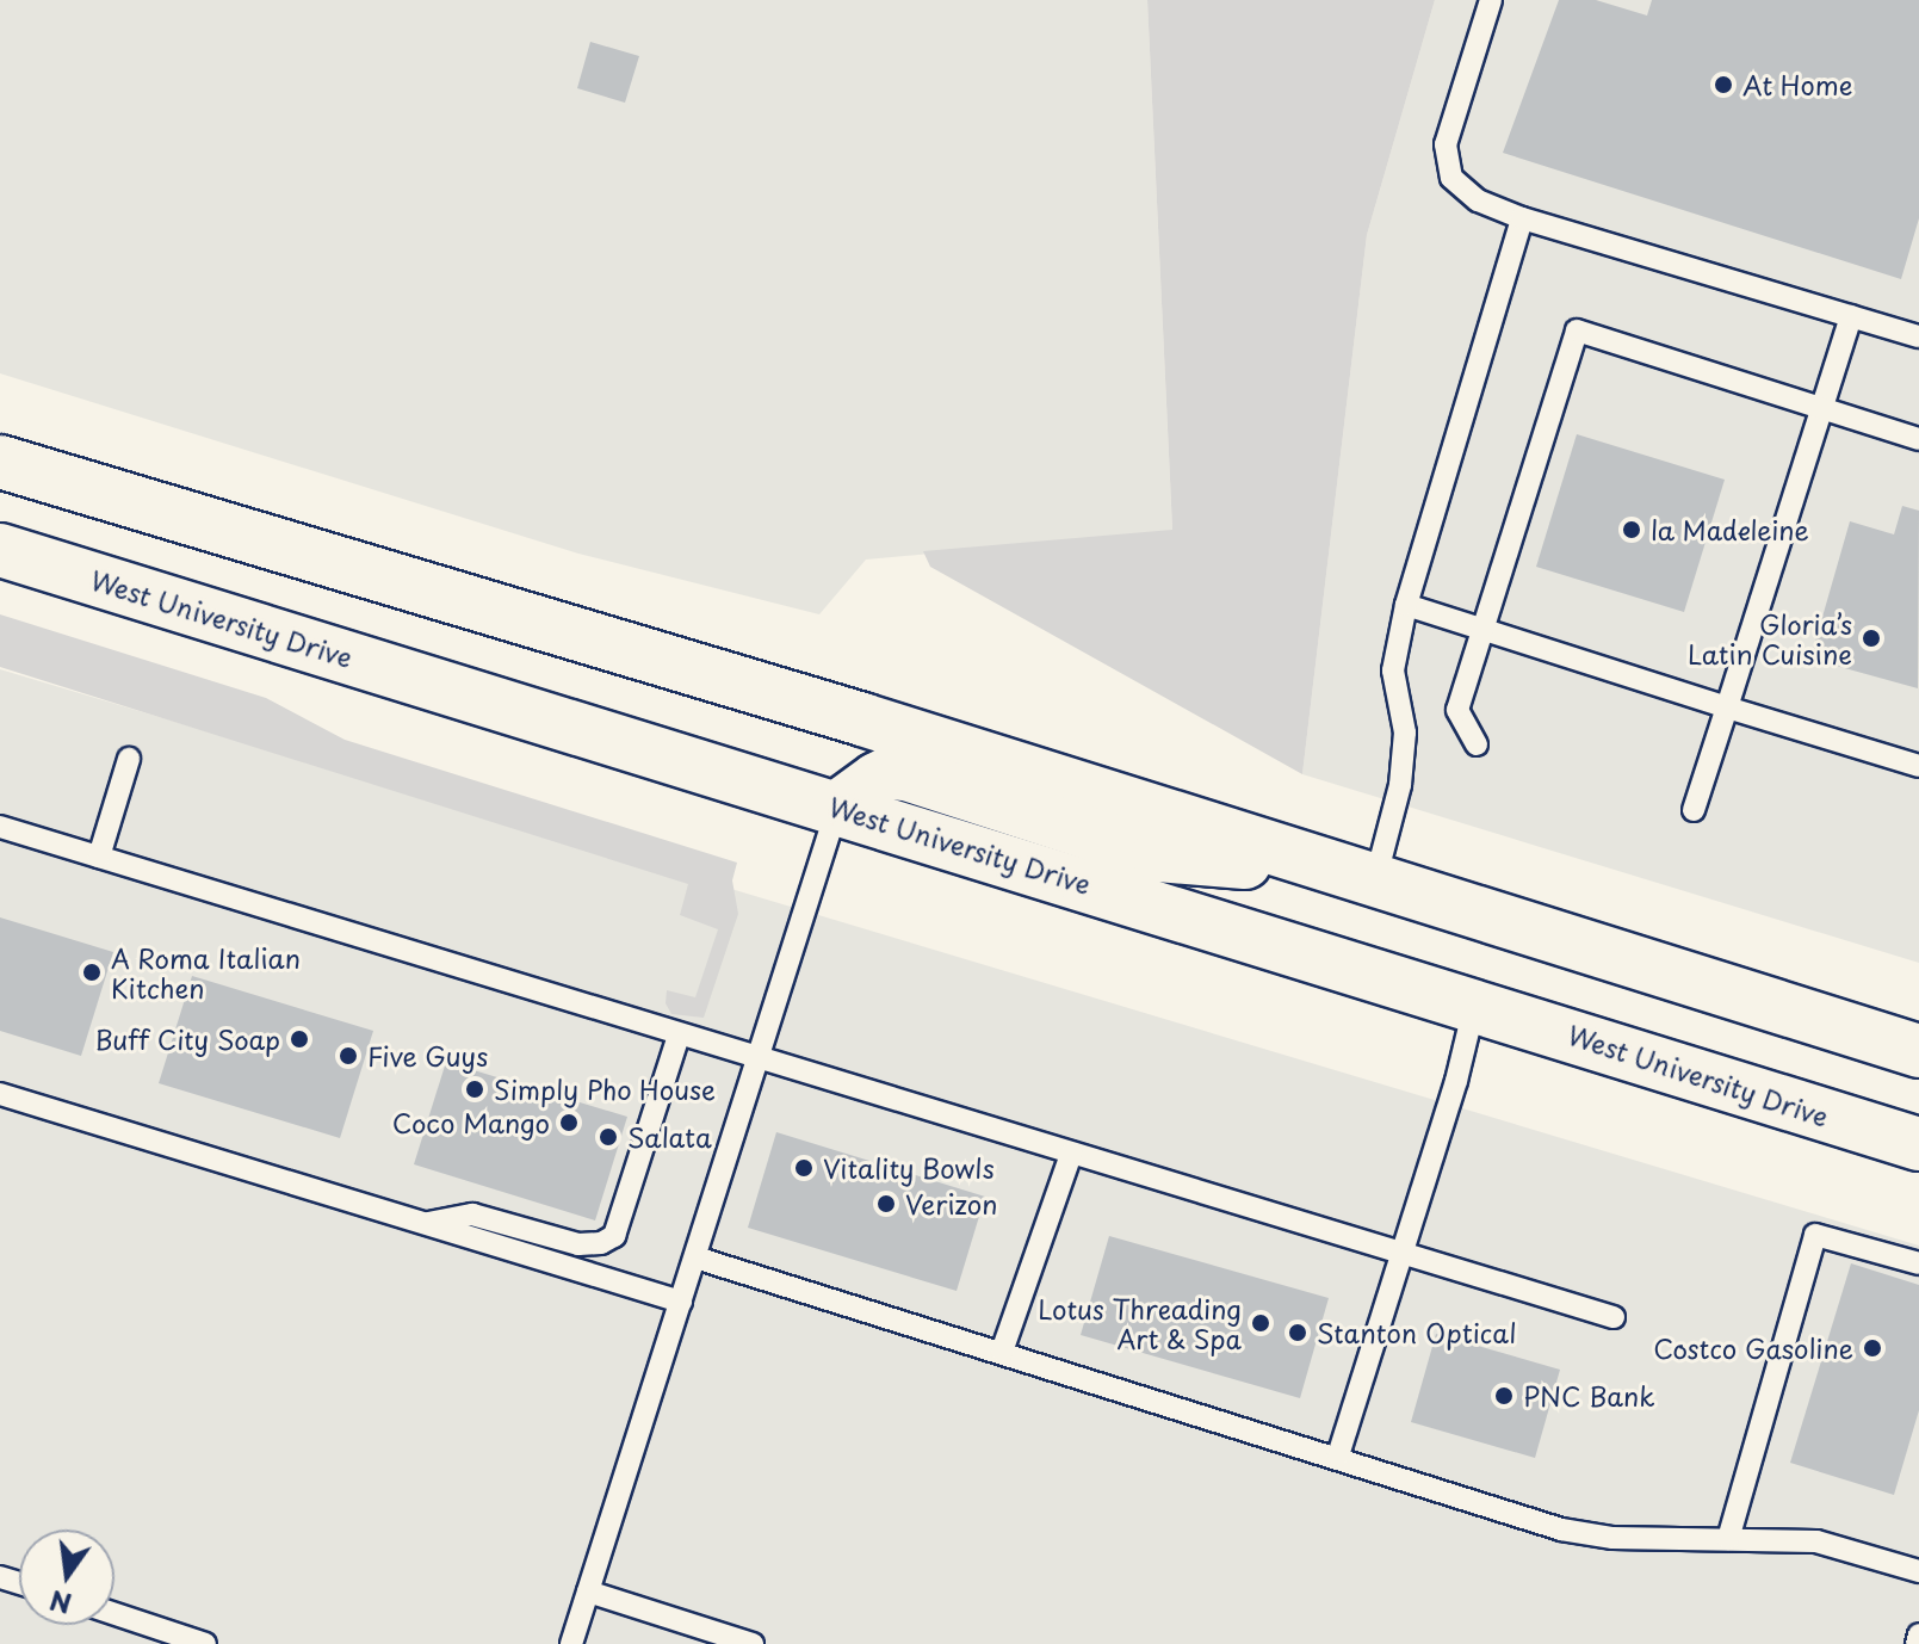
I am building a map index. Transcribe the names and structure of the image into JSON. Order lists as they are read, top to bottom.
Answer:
{
  "streets": {
    "highway": ["West University Drive"]
  },
  "places": [
    "At Home",
    "la Madeleine",
    "Gloria’s Latin Cuisine",
    "A Roma Italian Kitchen",
    "Buff City Soap",
    "Five Guys",
    "Simply Pho House",
    "Coco Mango",
    "Salata",
    "Vitality Bowls",
    "Verizon",
    "Lotus Threading Art & Spa",
    "Stanton Optical",
    "Costco Gasoline",
    "PNC Bank"
  ],
  "north": "bottom"
}
